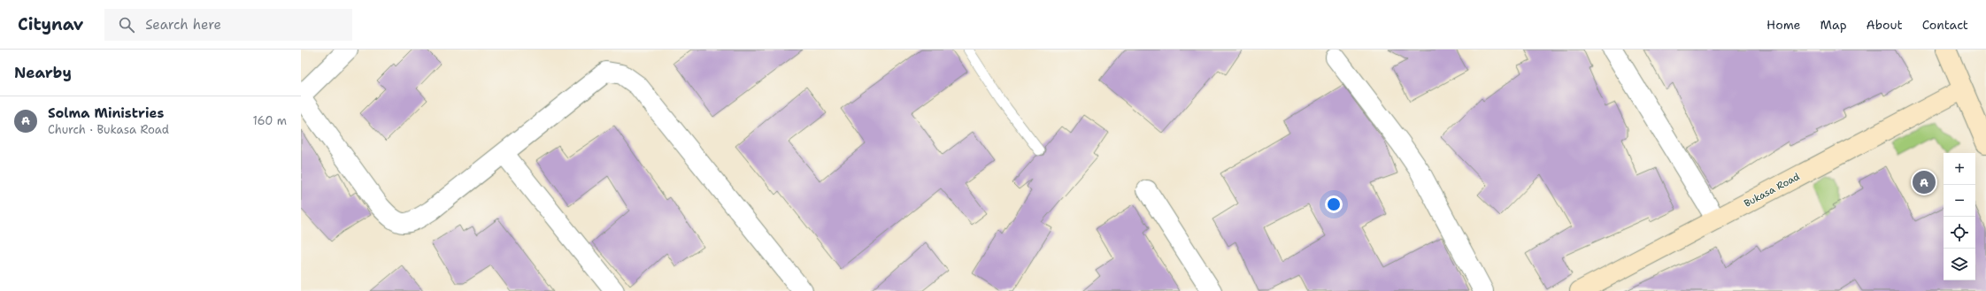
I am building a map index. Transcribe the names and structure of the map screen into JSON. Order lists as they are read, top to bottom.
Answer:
{
  "streets": {
    "street": ["Bukasa Road"]
  },
  "page": {
    "header": "Citynav",
    "search": "Search here",
    "nav": [
      "Home",
      "Map",
      "About",
      "Contact"
    ],
    "heading": "Nearby",
    "list": [
      {
        "mark": "A",
        "name": "Solma Ministries",
        "note": "Church · Bukasa Road",
        "value": "160 m"
      }
    ],
    "map_buttons": ["+", "−"],
    "pins": "A"
  }
}
